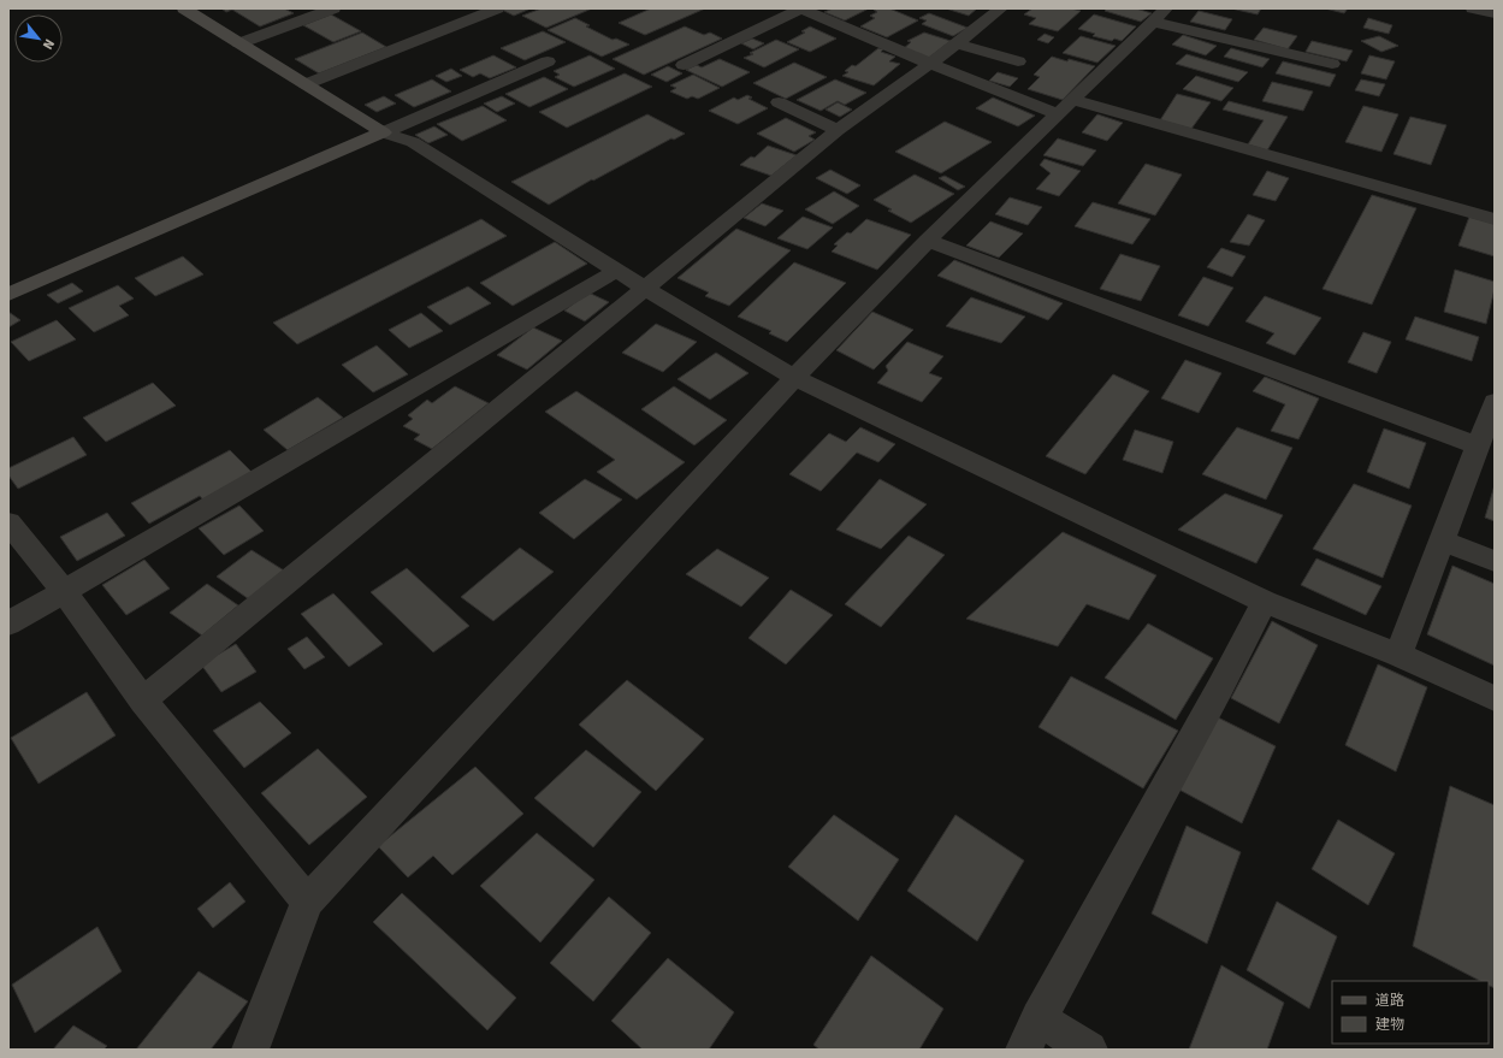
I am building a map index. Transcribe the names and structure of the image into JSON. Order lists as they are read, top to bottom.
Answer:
{
  "legend": ["道路", "建物"],
  "north": "bottom right"
}
